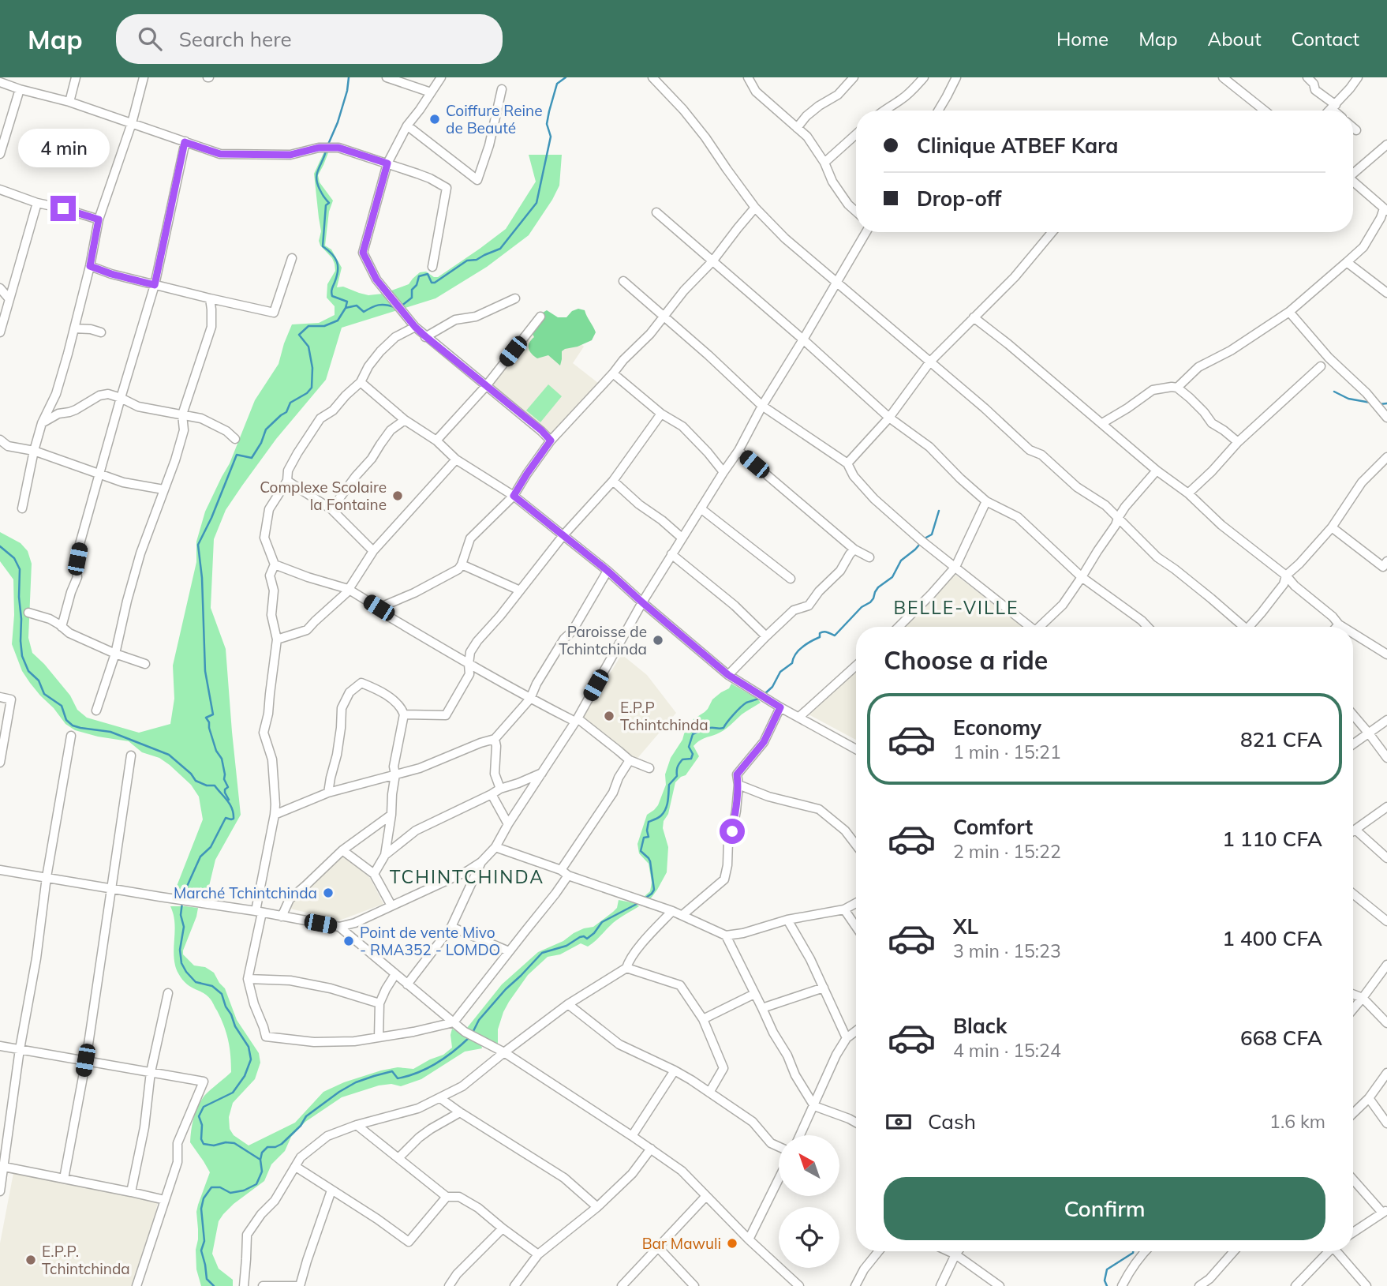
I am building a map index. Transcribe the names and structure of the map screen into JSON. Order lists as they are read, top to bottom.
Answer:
{
  "districts": ["BELLE-VILLE", "TCHINTCHINDA"],
  "places": [
    "Coiffure Reine de Beauté",
    "Complexe Scolaire la Fontaine",
    "Paroisse de Tchintchinda",
    "E.P.P Tchintchinda",
    "Marché Tchintchinda",
    "Point de vente Mivo - RMA352 - LOMDO",
    "Bar Mawuli",
    "E.P.P. Tchintchinda"
  ],
  "north": "top left",
  "page": {
    "header": "Map",
    "search": "Search here",
    "nav": [
      "Home",
      "Map",
      "About",
      "Contact"
    ],
    "banner": ["Clinique ATBEF Kara", "Drop-off"],
    "bubble": "4 min",
    "heading": "Choose a ride",
    "list": [
      {
        "name": "Economy",
        "note": "1 min · 15:21",
        "value": "821 CFA"
      },
      {
        "name": "Comfort",
        "note": "2 min · 15:22",
        "value": "1 110 CFA"
      },
      {
        "name": "XL",
        "note": "3 min · 15:23",
        "value": "1 400 CFA"
      },
      {
        "name": "Black",
        "note": "4 min · 15:24",
        "value": "668 CFA"
      }
    ],
    "pay": ["Cash", "1.6 km"],
    "buttons": "Confirm"
  }
}
